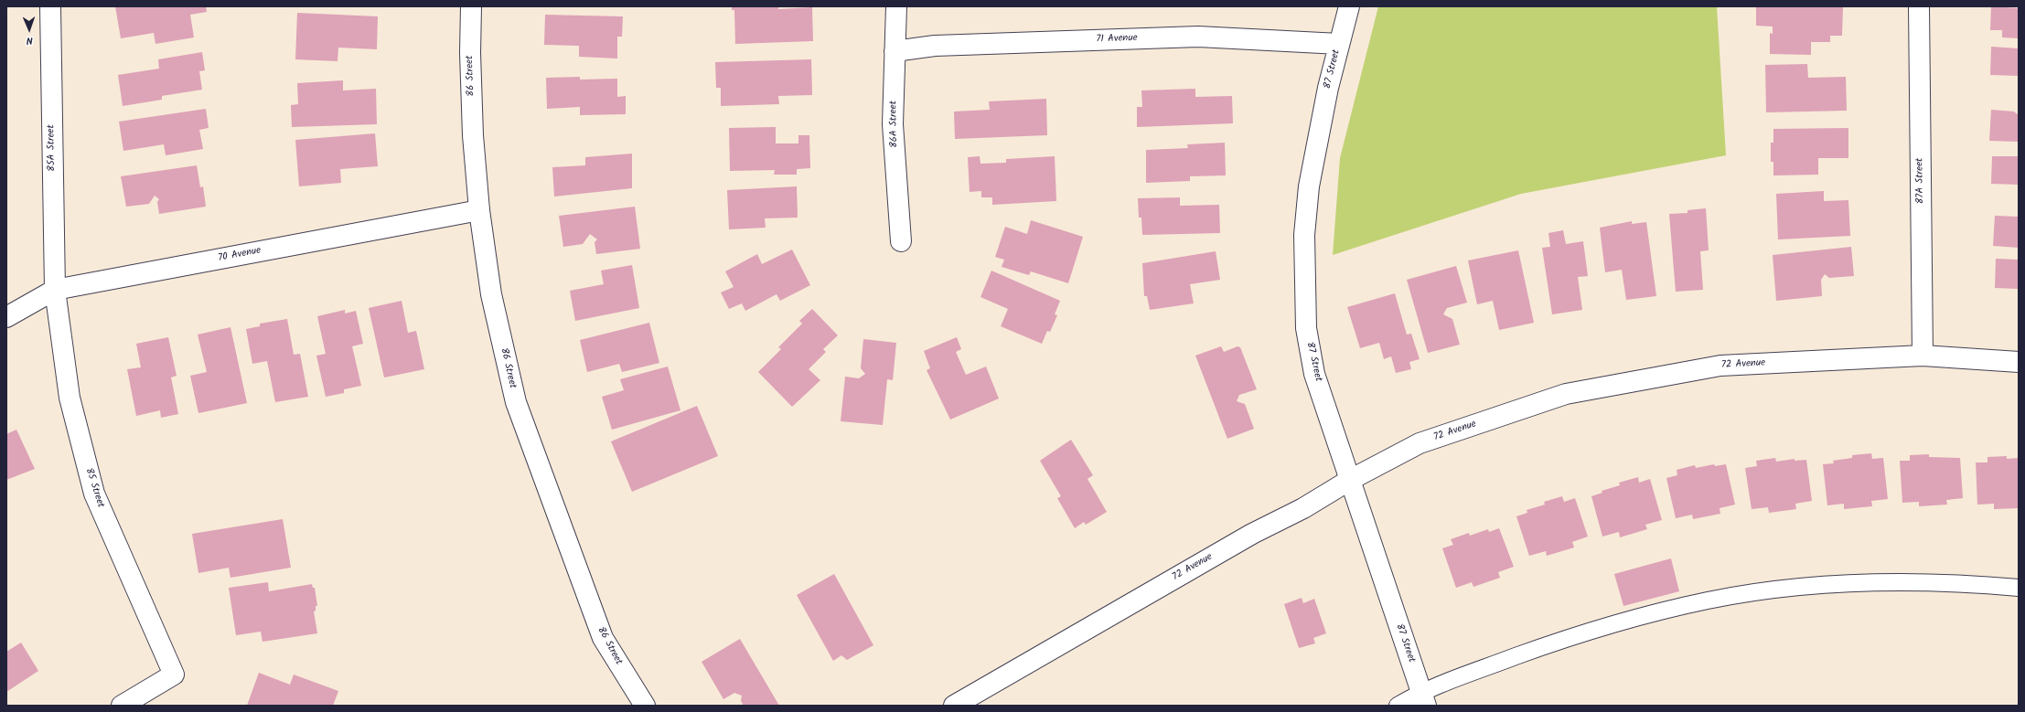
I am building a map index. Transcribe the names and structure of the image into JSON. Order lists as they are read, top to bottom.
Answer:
{
  "streets": {
    "street": [
      "71 Avenue",
      "87 Street",
      "86 Street",
      "86A Street",
      "85A Street",
      "87A Street",
      "70 Avenue",
      "72 Avenue",
      "85 Street"
    ]
  },
  "crossings": [
    ["71 Avenue", "87 Street"],
    ["71 Avenue", "86A Street"],
    ["87 Street", "72 Avenue"],
    ["86 Street", "70 Avenue"],
    ["85A Street", "70 Avenue"],
    ["85A Street", "85 Street"],
    ["87A Street", "72 Avenue"],
    ["70 Avenue", "85 Street"]
  ],
  "north": "bottom"
}
